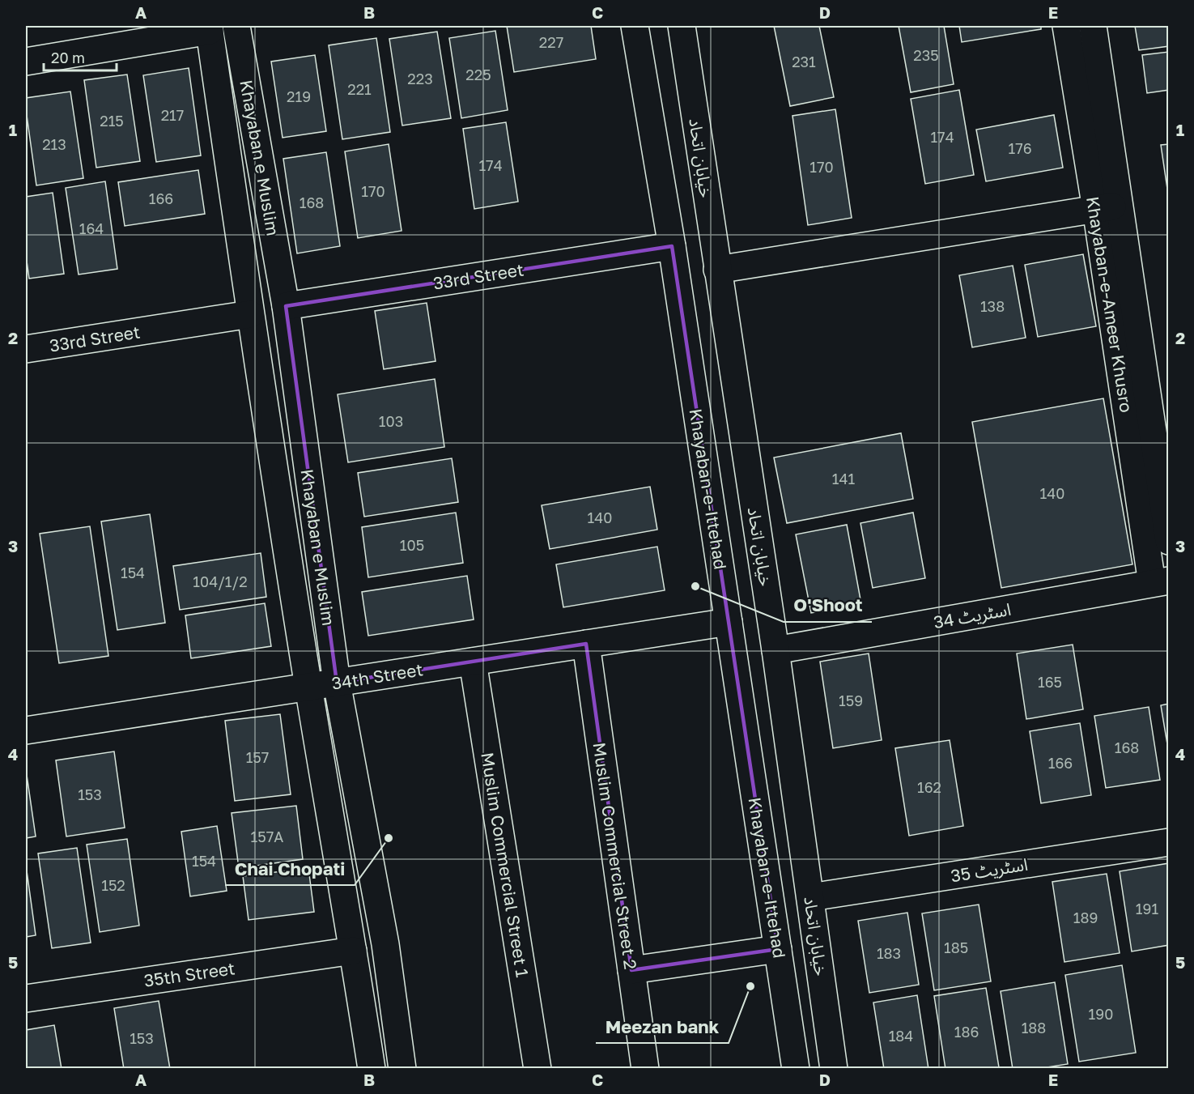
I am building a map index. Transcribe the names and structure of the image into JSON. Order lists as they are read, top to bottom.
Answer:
{
  "streets": {
    "street": [
      "Khayaban e Muslim",
      "خیابان اتحاد",
      "33rd Street",
      "Khayaban-e-Ameer Khusro",
      "Khayaban-e-Ittehad",
      "اسٹریٹ 34",
      "34th Street",
      "Muslim Commercial Street 2",
      "Muslim Commercial Street 1",
      "اسٹریٹ 35",
      "35th Street"
    ]
  },
  "crossings": [
    ["Khayaban e Muslim", "33rd Street"],
    ["Khayaban e Muslim", "34th Street"],
    ["Khayaban e Muslim", "35th Street"],
    ["خیابان اتحاد", "اسٹریٹ 34"],
    ["خیابان اتحاد", "اسٹریٹ 35"],
    ["33rd Street", "Khayaban-e-Ittehad"],
    ["Khayaban-e-Ameer Khusro", "اسٹریٹ 34"],
    ["Khayaban-e-Ittehad", "34th Street"],
    ["34th Street", "Muslim Commercial Street 2"],
    ["34th Street", "Muslim Commercial Street 1"]
  ],
  "places": ["O'Shoot", "Chai Chopati", "Meezan bank"],
  "house_numbers": [
    "227",
    "235",
    "231",
    "225",
    "223",
    "221",
    "219",
    "217",
    "215",
    "174",
    "213",
    "176",
    "174",
    "170",
    "170",
    "166",
    "168",
    "164",
    "138",
    "103",
    "141",
    "140",
    "140",
    "105",
    "154",
    "104/1/2",
    "165",
    "159",
    "168",
    "157",
    "166",
    "162",
    "153",
    "157A",
    "154",
    "152",
    "191",
    "189",
    "185",
    "183",
    "190",
    "188",
    "186",
    "184",
    "153"
  ],
  "scale_bar": "20 m",
  "grid": {
    "columns": [
      "A",
      "B",
      "C",
      "D",
      "E"
    ],
    "rows": [
      "1",
      "2",
      "3",
      "4",
      "5"
    ]
  }
}
